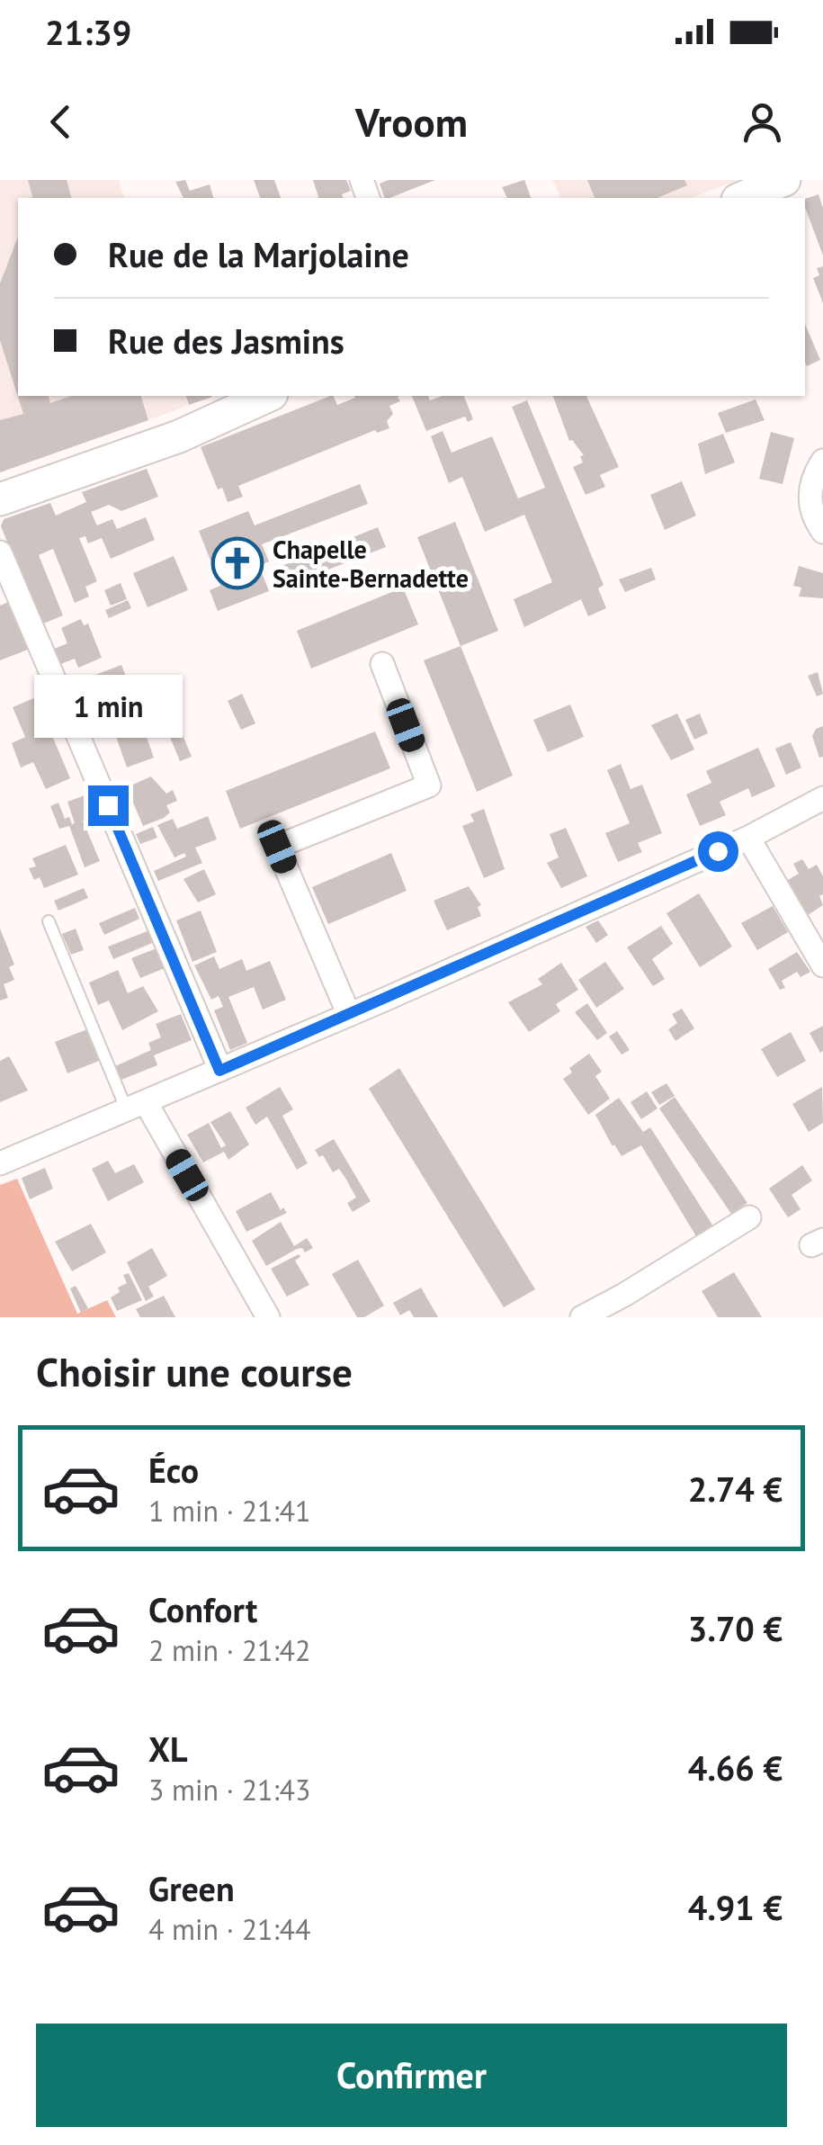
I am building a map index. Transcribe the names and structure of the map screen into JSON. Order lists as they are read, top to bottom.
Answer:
{
  "places": {
    "church": ["Chapelle Sainte-Bernadette"]
  },
  "page": {
    "status": "21:39",
    "header": "Vroom",
    "banner": ["Rue de la Marjolaine", "Rue des Jasmins"],
    "bubble": "1 min",
    "heading": "Choisir une course",
    "list": [
      {
        "name": "Éco",
        "note": "1 min · 21:41",
        "value": "2.74 €"
      },
      {
        "name": "Confort",
        "note": "2 min · 21:42",
        "value": "3.70 €"
      },
      {
        "name": "XL",
        "note": "3 min · 21:43",
        "value": "4.66 €"
      },
      {
        "name": "Green",
        "note": "4 min · 21:44",
        "value": "4.91 €"
      }
    ],
    "buttons": "Confirmer"
  }
}
